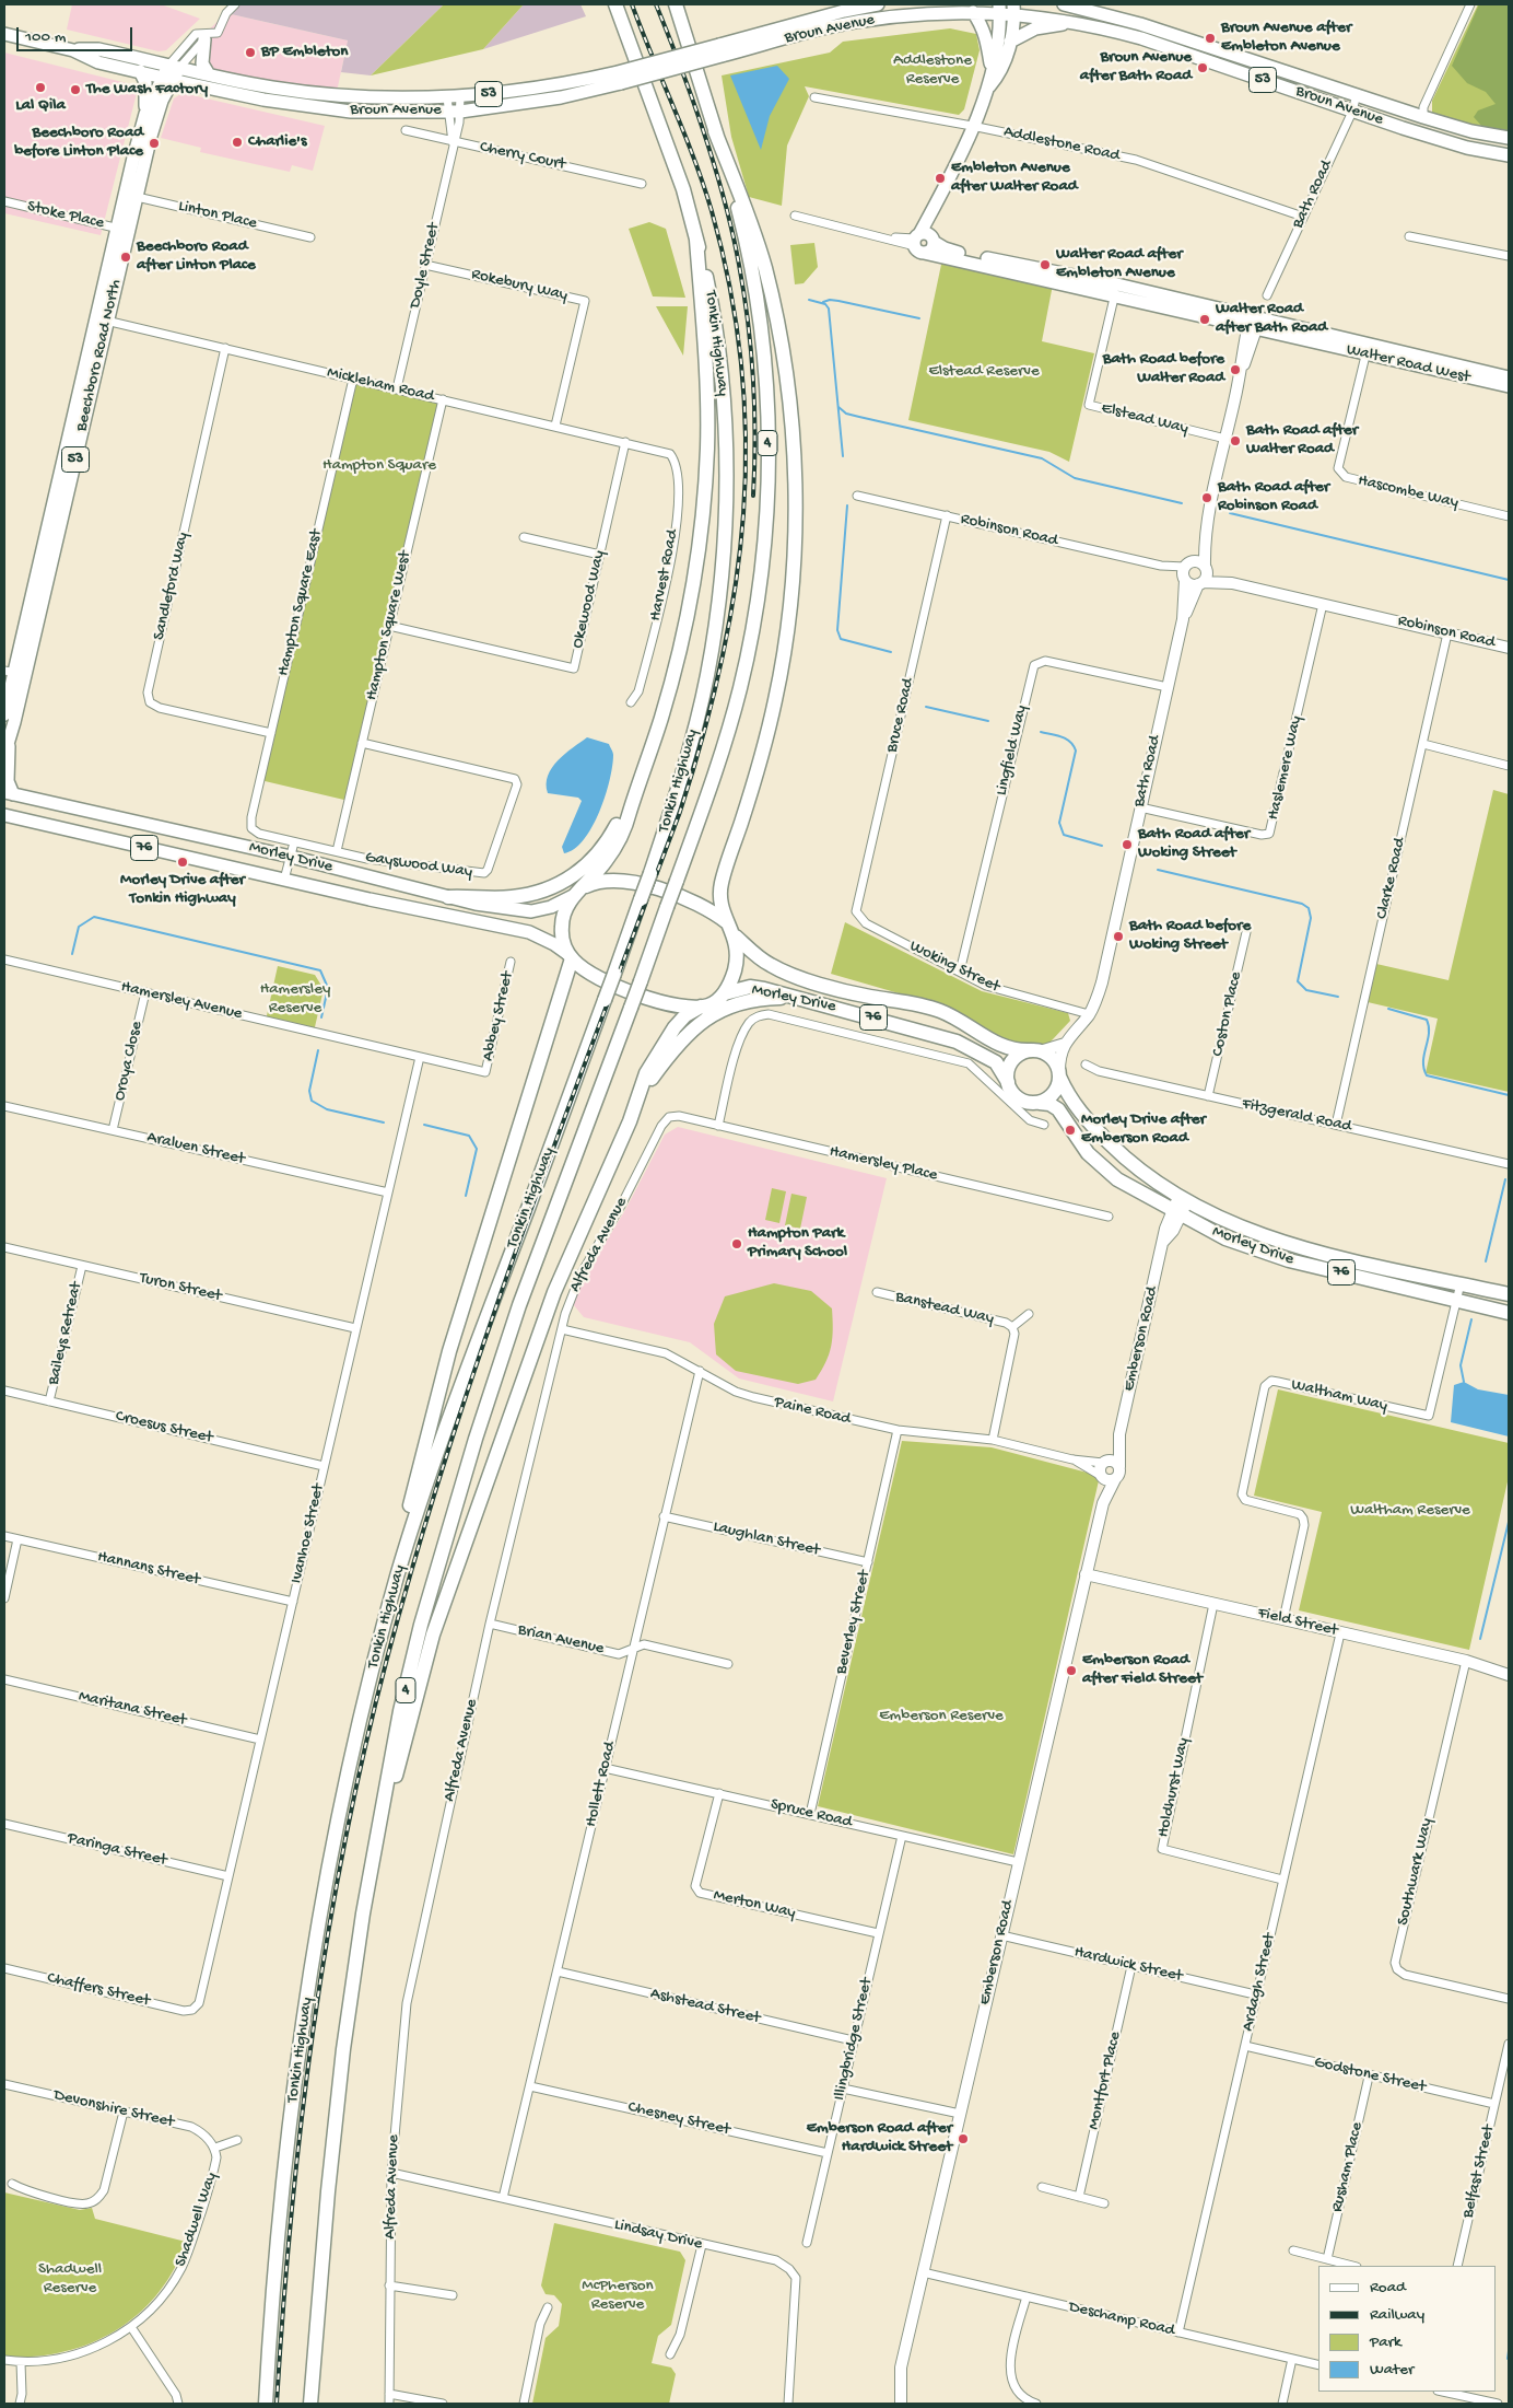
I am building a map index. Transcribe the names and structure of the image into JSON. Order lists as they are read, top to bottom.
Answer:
{
  "streets": {
    "highway": [
      "Tonkin Highway",
      "4",
      "76",
      "Morley Drive"
    ],
    "main road": [
      "Broun Avenue",
      "53",
      "Beechboro Road North",
      "Walter Road West"
    ],
    "street": [
      "Addlestone Road",
      "Cherry Court",
      "Bath Road",
      "Stoke Place",
      "Linton Place",
      "Doyle Street",
      "Rokebury Way",
      "Mickleham Road",
      "Elstead Way",
      "Hascombe Way",
      "Robinson Road",
      "Harvest Road",
      "Sandleford Way",
      "Okewood Way",
      "Hampton Square East",
      "Hampton Square West",
      "Bruce Road",
      "Lingfield Way",
      "Haslemere Way",
      "Gayswood Way",
      "Clarke Road",
      "Woking Street",
      "Hamersley Avenue",
      "Coston Place",
      "Abbey Street",
      "Oroya Close",
      "Fitzgerald Road",
      "Araluen Street",
      "Hamersley Place",
      "Alfreda Avenue",
      "Turon Street",
      "Banstead Way",
      "Baileys Retreat",
      "Emberson Road",
      "Waltham Way",
      "Paine Road",
      "Croesus Street",
      "Ivanhoe Street",
      "Laughlan Street",
      "Hannans Street",
      "Beverley Street",
      "Field Street",
      "Brian Avenue",
      "Maritana Street",
      "Hollett Road",
      "Holdhurst Way",
      "Spruce Road",
      "Paringa Street",
      "Southwark Way",
      "Merton Way",
      "Hardwick Street",
      "Ardagh Street",
      "Chaffers Street",
      "Ashstead Street",
      "Illingbridge Street",
      "Godstone Street",
      "Montfort Place",
      "Devonshire Street",
      "Chesney Street",
      "Rusham Place",
      "Belfast Street",
      "Shadwell Way",
      "Lindsay Drive",
      "Deschamp Road"
    ]
  },
  "crossings": [
    ["Broun Avenue", "Bath Road"],
    ["Broun Avenue", "Doyle Street"],
    ["Broun Avenue", "Beechboro Road North"],
    ["Addlestone Road", "Bath Road"],
    ["Cherry Court", "Doyle Street"],
    ["Bath Road", "Walter Road West"],
    ["Bath Road", "Elstead Way"],
    ["Bath Road", "Robinson Road"],
    ["Bath Road", "Lingfield Way"],
    ["Bath Road", "Haslemere Way"],
    ["Bath Road", "Morley Drive"],
    ["Bath Road", "Woking Street"],
    ["Stoke Place", "Beechboro Road North"],
    ["Linton Place", "Beechboro Road North"],
    ["Doyle Street", "Rokebury Way"],
    ["Doyle Street", "Mickleham Road"],
    ["Rokebury Way", "Mickleham Road"],
    ["Beechboro Road North", "Mickleham Road"],
    ["Walter Road West", "Elstead Way"],
    ["Walter Road West", "Hascombe Way"],
    ["Mickleham Road", "Harvest Road"],
    ["Mickleham Road", "Sandleford Way"],
    ["Mickleham Road", "Okewood Way"],
    ["Mickleham Road", "Hampton Square East"],
    ["Mickleham Road", "Hampton Square West"],
    ["Robinson Road", "Bruce Road"],
    ["Robinson Road", "Haslemere Way"],
    ["Robinson Road", "Clarke Road"],
    ["Sandleford Way", "Hampton Square East"],
    ["Okewood Way", "Hampton Square West"],
    ["Hampton Square East", "Gayswood Way"],
    ["Hampton Square West", "Gayswood Way"],
    ["Bruce Road", "Woking Street"],
    ["Lingfield Way", "Woking Street"],
    ["76", "Morley Drive"],
    ["Morley Drive", "Emberson Road"],
    ["Morley Drive", "Waltham Way"],
    ["Clarke Road", "Fitzgerald Road"],
    ["Hamersley Avenue", "Abbey Street"],
    ["Hamersley Avenue", "Oroya Close"],
    ["Hamersley Avenue", "Ivanhoe Street"],
    ["Coston Place", "Fitzgerald Road"],
    ["Oroya Close", "Araluen Street"],
    ["Araluen Street", "Ivanhoe Street"],
    ["Hamersley Place", "Alfreda Avenue"],
    ["Alfreda Avenue", "Paine Road"],
    ["Alfreda Avenue", "Brian Avenue"],
    ["Alfreda Avenue", "Lindsay Drive"],
    ["Turon Street", "Baileys Retreat"],
    ["Turon Street", "Ivanhoe Street"],
    ["Banstead Way", "Paine Road"],
    ["Baileys Retreat", "Croesus Street"],
    ["Emberson Road", "Paine Road"],
    ["Emberson Road", "Field Street"],
    ["Emberson Road", "Spruce Road"],
    ["Emberson Road", "Hardwick Street"],
    ["Emberson Road", "Deschamp Road"],
    ["Waltham Way", "Field Street"],
    ["Paine Road", "Beverley Street"],
    ["Paine Road", "Hollett Road"],
    ["Croesus Street", "Ivanhoe Street"],
    ["Ivanhoe Street", "Hannans Street"],
    ["Ivanhoe Street", "Maritana Street"],
    ["Ivanhoe Street", "Paringa Street"],
    ["Ivanhoe Street", "Chaffers Street"],
    ["Laughlan Street", "Beverley Street"],
    ["Laughlan Street", "Hollett Road"],
    ["Beverley Street", "Spruce Road"],
    ["Field Street", "Holdhurst Way"],
    ["Field Street", "Southwark Way"],
    ["Field Street", "Ardagh Street"],
    ["Brian Avenue", "Hollett Road"],
    ["Hollett Road", "Spruce Road"],
    ["Hollett Road", "Ashstead Street"],
    ["Hollett Road", "Chesney Street"],
    ["Hollett Road", "Lindsay Drive"],
    ["Holdhurst Way", "Ardagh Street"],
    ["Spruce Road", "Merton Way"],
    ["Spruce Road", "Illingbridge Street"],
    ["Merton Way", "Illingbridge Street"],
    ["Hardwick Street", "Ardagh Street"],
    ["Hardwick Street", "Montfort Place"],
    ["Ardagh Street", "Godstone Street"],
    ["Ardagh Street", "Deschamp Road"],
    ["Ashstead Street", "Illingbridge Street"],
    ["Illingbridge Street", "Chesney Street"],
    ["Godstone Street", "Rusham Place"],
    ["Godstone Street", "Belfast Street"],
    ["Devonshire Street", "Shadwell Way"]
  ],
  "parks": [
    "Addlestone Reserve",
    "Elstead Reserve",
    "Hampton Square",
    "Hamersley Reserve",
    "Waltham Reserve",
    "Emberson Reserve",
    "Shadwell Reserve",
    "McPherson Reserve"
  ],
  "places": [
    "Broun Avenue after Embleton Avenue",
    "BP Embleton",
    "Broun Avenue after Bath Road",
    "Lal Qila",
    "The Wash Factory",
    "Charlie's",
    "Beechboro Road before Linton Place",
    "Embleton Avenue after Walter Road",
    "Beechboro Road after Linton Place",
    "Walter Road after Embleton Avenue",
    "Walter Road after Bath Road",
    "Bath Road before Walter Road",
    "Bath Road after Walter Road",
    "Bath Road after Robinson Road",
    "Bath Road after Woking Street",
    "Morley Drive after Tonkin Highway",
    "Bath Road before Woking Street",
    "Morley Drive after Emberson Road",
    "Hampton Park Primary School",
    "Emberson Road after Field Street",
    "Emberson Road after Hardwick Street"
  ],
  "legend": [
    "Road",
    "Railway",
    "Park",
    "Water"
  ],
  "scale_bar": "100 m"
}
